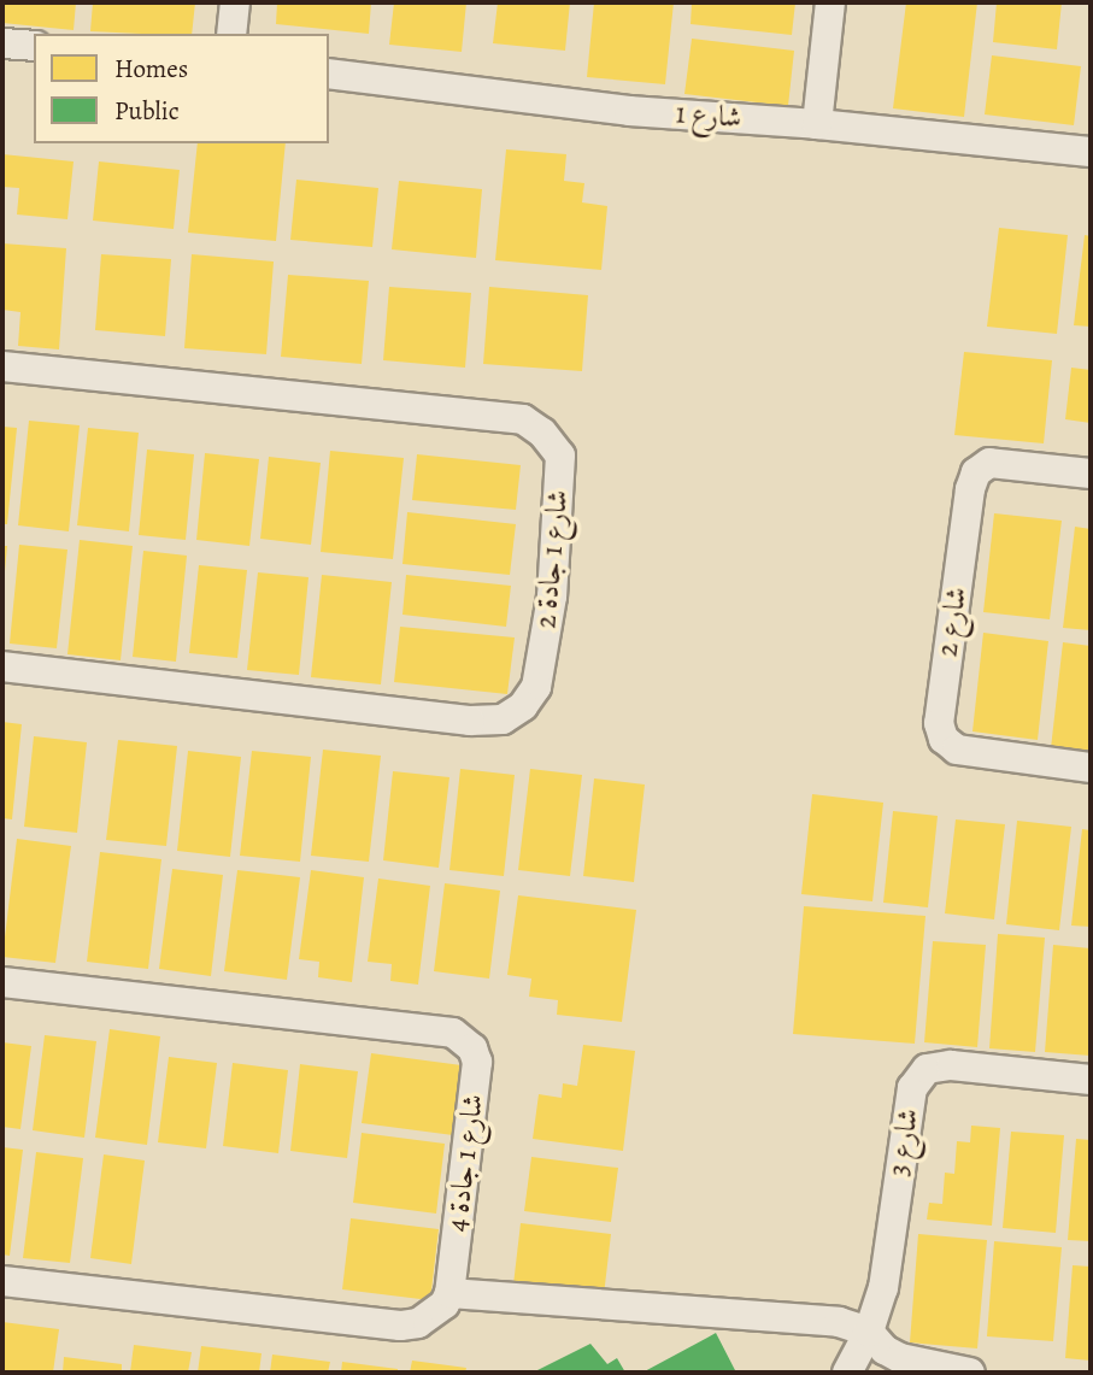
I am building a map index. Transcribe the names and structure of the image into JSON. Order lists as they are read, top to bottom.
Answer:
{
  "streets": {
    "street": [
      "شارع 1",
      "شارع 1 جادة 2",
      "شارع 2",
      "شارع 3",
      "شارع 1 جادة 4"
    ]
  },
  "legend": ["Homes", "Public"]
}
